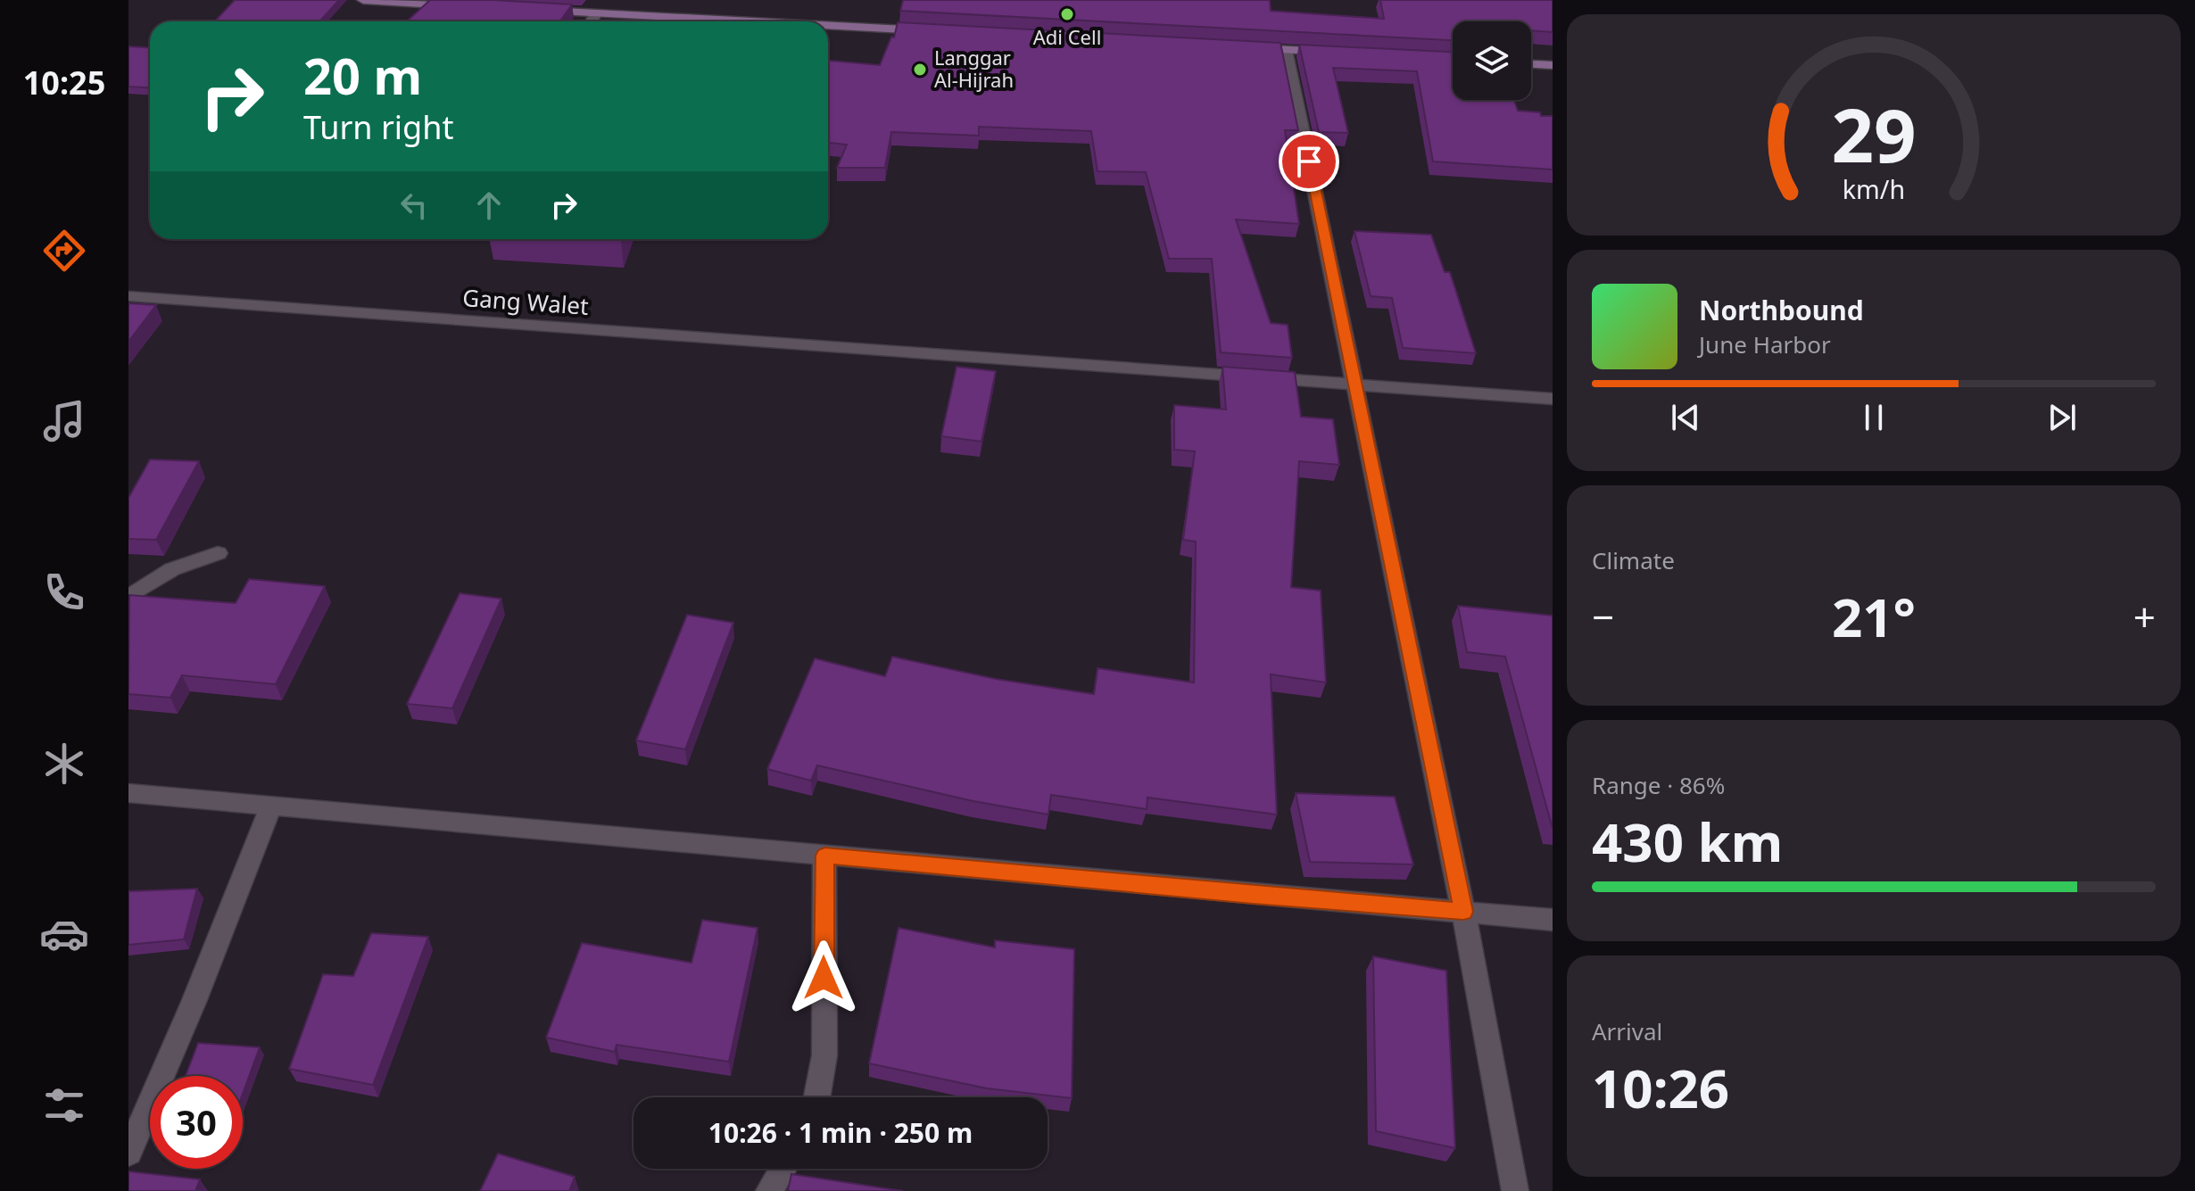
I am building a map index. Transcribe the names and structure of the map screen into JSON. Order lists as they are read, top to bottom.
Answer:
{
  "streets": {
    "street": ["Gang Walet"]
  },
  "places": ["Adi Cell", "Langgar Al-Hijrah"],
  "page": {
    "tabs": "10:25",
    "turn": ["20 m", "Turn right"],
    "song": ["Northbound", "June Harbor"],
    "tile": [
      "Climate",
      ["Range · 86%", "430 km"],
      ["Arrival", "10:26"]
    ],
    "heat": ["−", "21°", "+"],
    "limit": "30",
    "trip": "10:26 · 1 min · 250 m",
    "gauge": ["29", "km/h"]
  }
}
